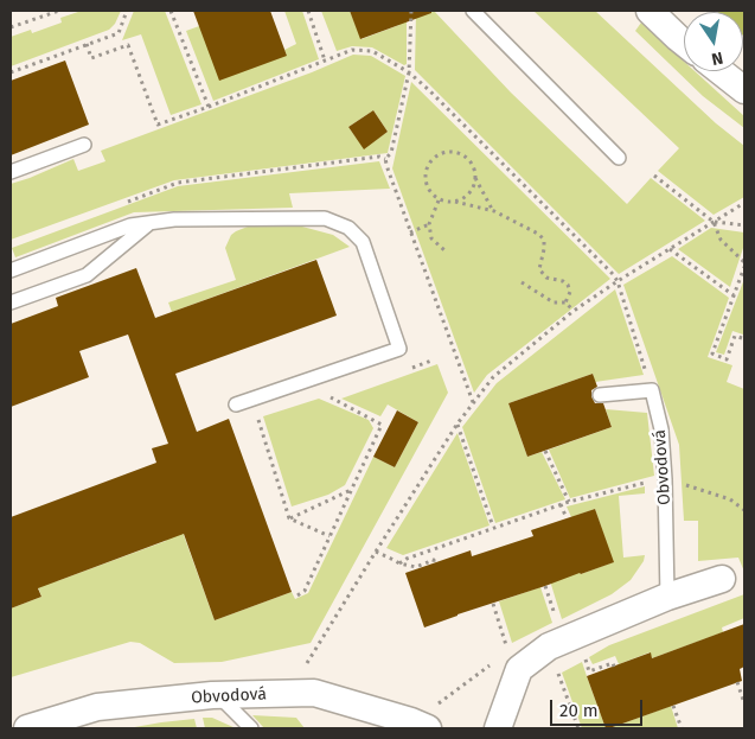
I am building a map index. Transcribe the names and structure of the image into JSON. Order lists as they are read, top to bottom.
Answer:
{
  "streets": {
    "street": ["Obvodová"]
  },
  "scale_bar": "20 m",
  "north": "bottom"
}
